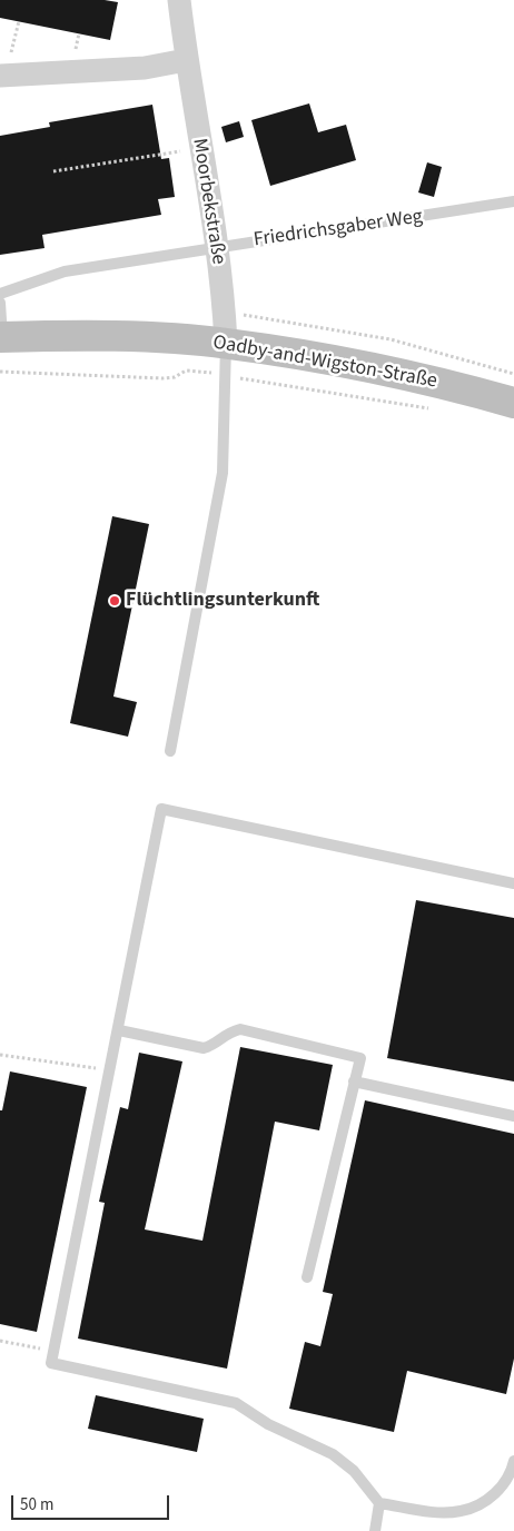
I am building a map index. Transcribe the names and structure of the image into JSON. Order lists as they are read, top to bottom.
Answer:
{
  "streets": {
    "main road": ["Oadby-and-Wigston-Straße"],
    "street": ["Moorbekstraße"],
    "lane": ["Friedrichsgaber Weg"]
  },
  "crossings": [
    ["Moorbekstraße", "Friedrichsgaber Weg"],
    ["Moorbekstraße", "Oadby-and-Wigston-Straße"]
  ],
  "places": ["Flüchtlingsunterkunft"],
  "scale_bar": "50 m"
}
